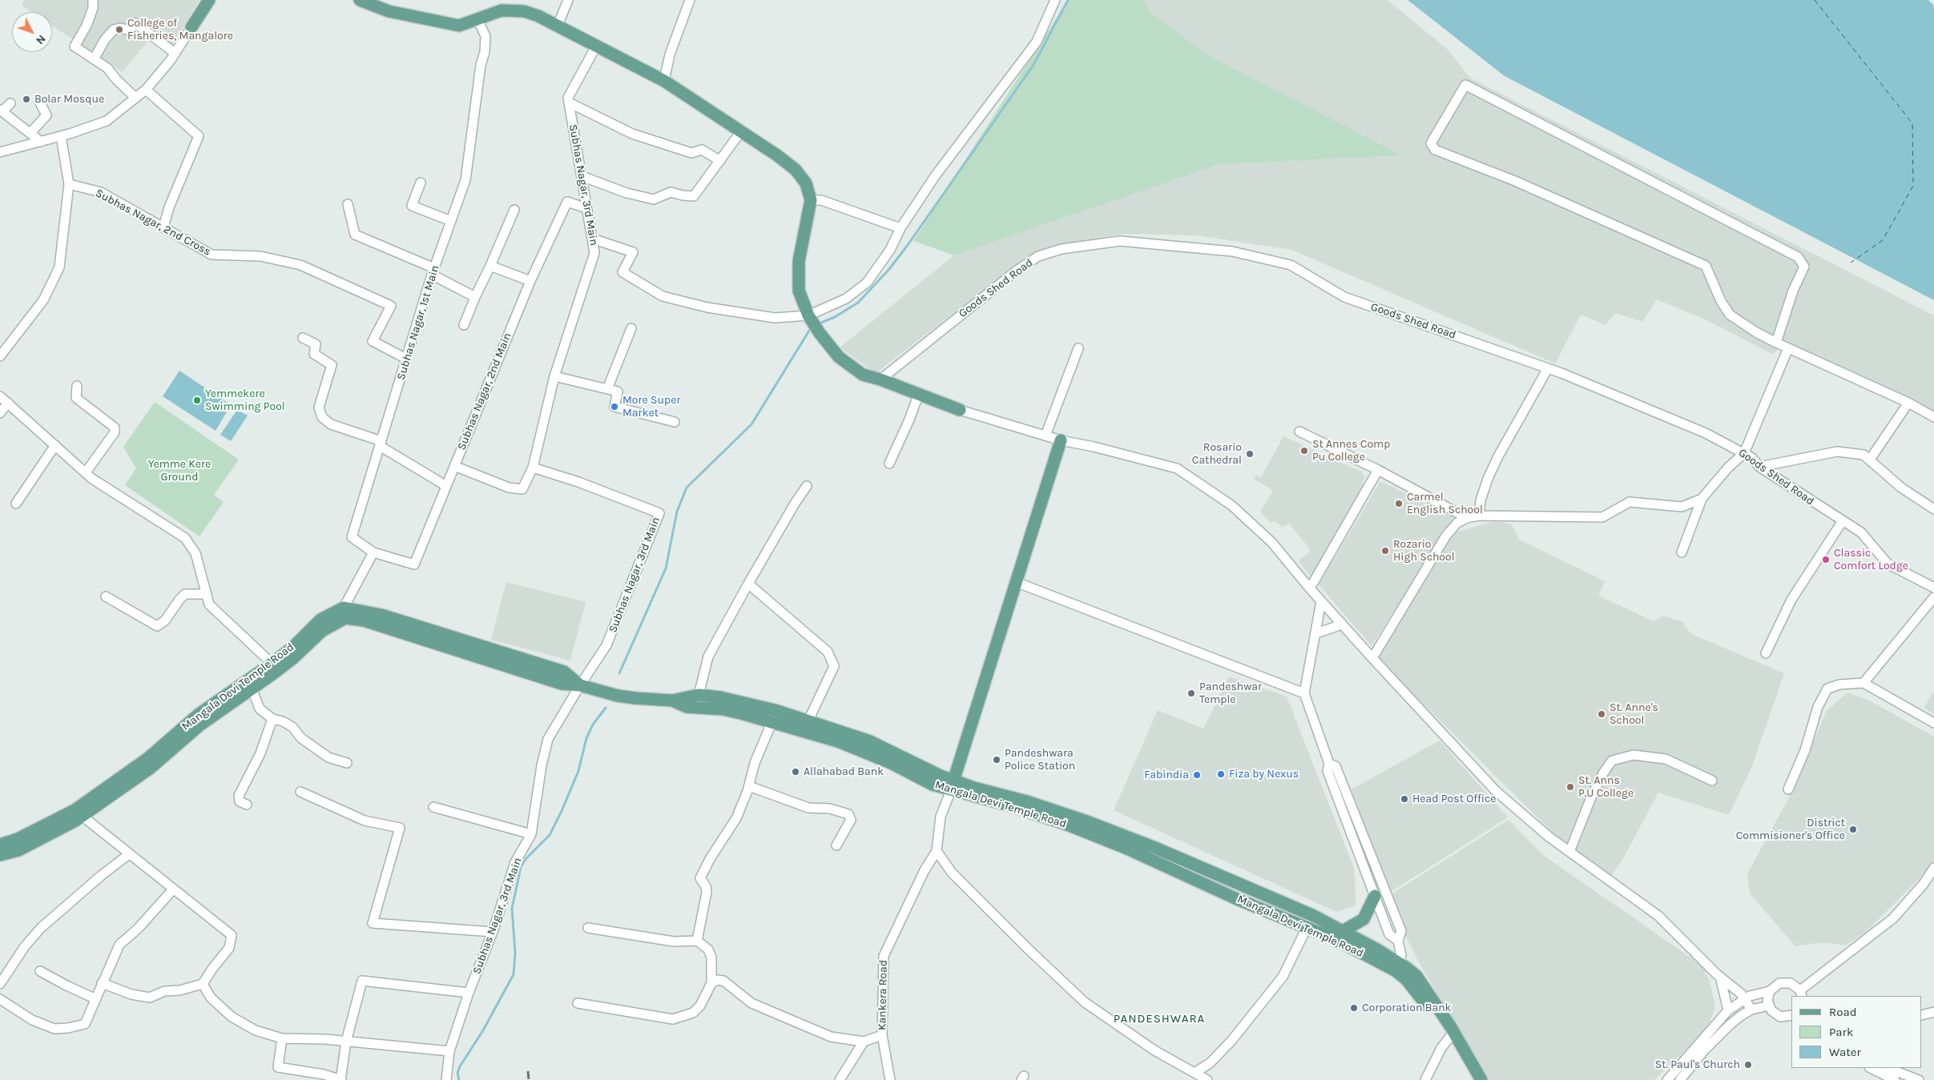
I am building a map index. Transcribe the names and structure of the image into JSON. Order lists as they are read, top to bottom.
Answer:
{
  "streets": {
    "main road": ["Mangala Devi Temple Road"],
    "street": [
      "Subhas Nagar, 3rd Main",
      "Subhas Nagar, 2nd Cross",
      "Goods Shed Road",
      "Subhas Nagar, 1st Main",
      "Subhas Nagar, 2nd Main",
      "Kankera Road"
    ]
  },
  "crossings": [
    ["Subhas Nagar, 3rd Main", "Subhas Nagar, 2nd Main"],
    ["Subhas Nagar, 3rd Main", "Mangala Devi Temple Road"],
    ["Subhas Nagar, 2nd Cross", "Subhas Nagar, 1st Main"],
    ["Subhas Nagar, 1st Main", "Subhas Nagar, 2nd Main"]
  ],
  "districts": ["PANDESHWARA"],
  "parks": ["Yemme Kere Ground"],
  "places": [
    "College of Fisheries, Mangalore",
    "Bolar Mosque",
    "Yemmekere Swimming Pool",
    "More Super Market",
    "St Annes Comp Pu College",
    "Rosario Cathedral",
    "Carmel English School",
    "Rozario High School",
    "Classic Comfort Lodge",
    "Pandeshwar Temple",
    "St. Anne's School",
    "Pandeshwara Police Station",
    "Allahabad Bank",
    "Fiza by Nexus",
    "Fabindia",
    "St. Anns P.U College",
    "Head Post Office",
    "District Commisioner's Office",
    "Corporation Bank",
    "St. Paul's Church"
  ],
  "legend": ["Road", "Park", "Water"],
  "north": "bottom right"
}
